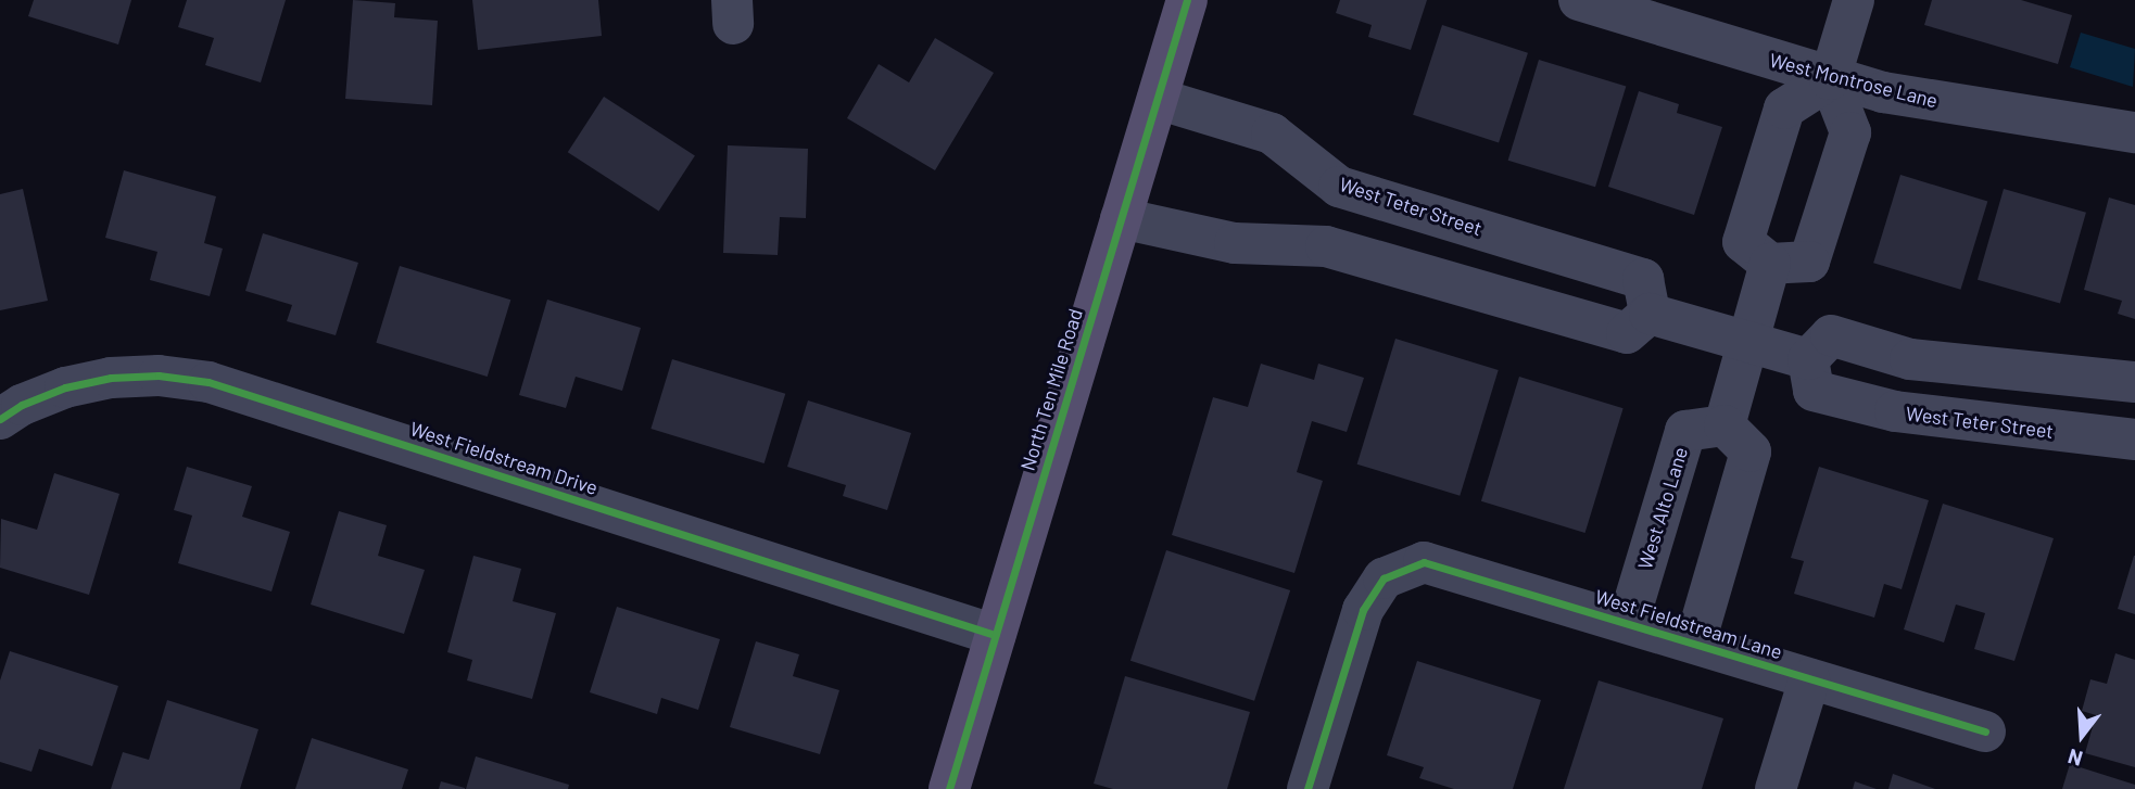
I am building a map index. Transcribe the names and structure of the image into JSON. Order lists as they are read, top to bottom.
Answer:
{
  "streets": {
    "main road": ["North Ten Mile Road"],
    "street": [
      "West Montrose Lane",
      "West Teter Street",
      "West Fieldstream Drive",
      "West Alto Lane",
      "West Fieldstream Lane"
    ]
  },
  "crossings": [
    ["West Teter Street", "North Ten Mile Road"],
    ["North Ten Mile Road", "West Fieldstream Drive"],
    ["West Alto Lane", "West Fieldstream Lane"]
  ],
  "north": "bottom"
}
